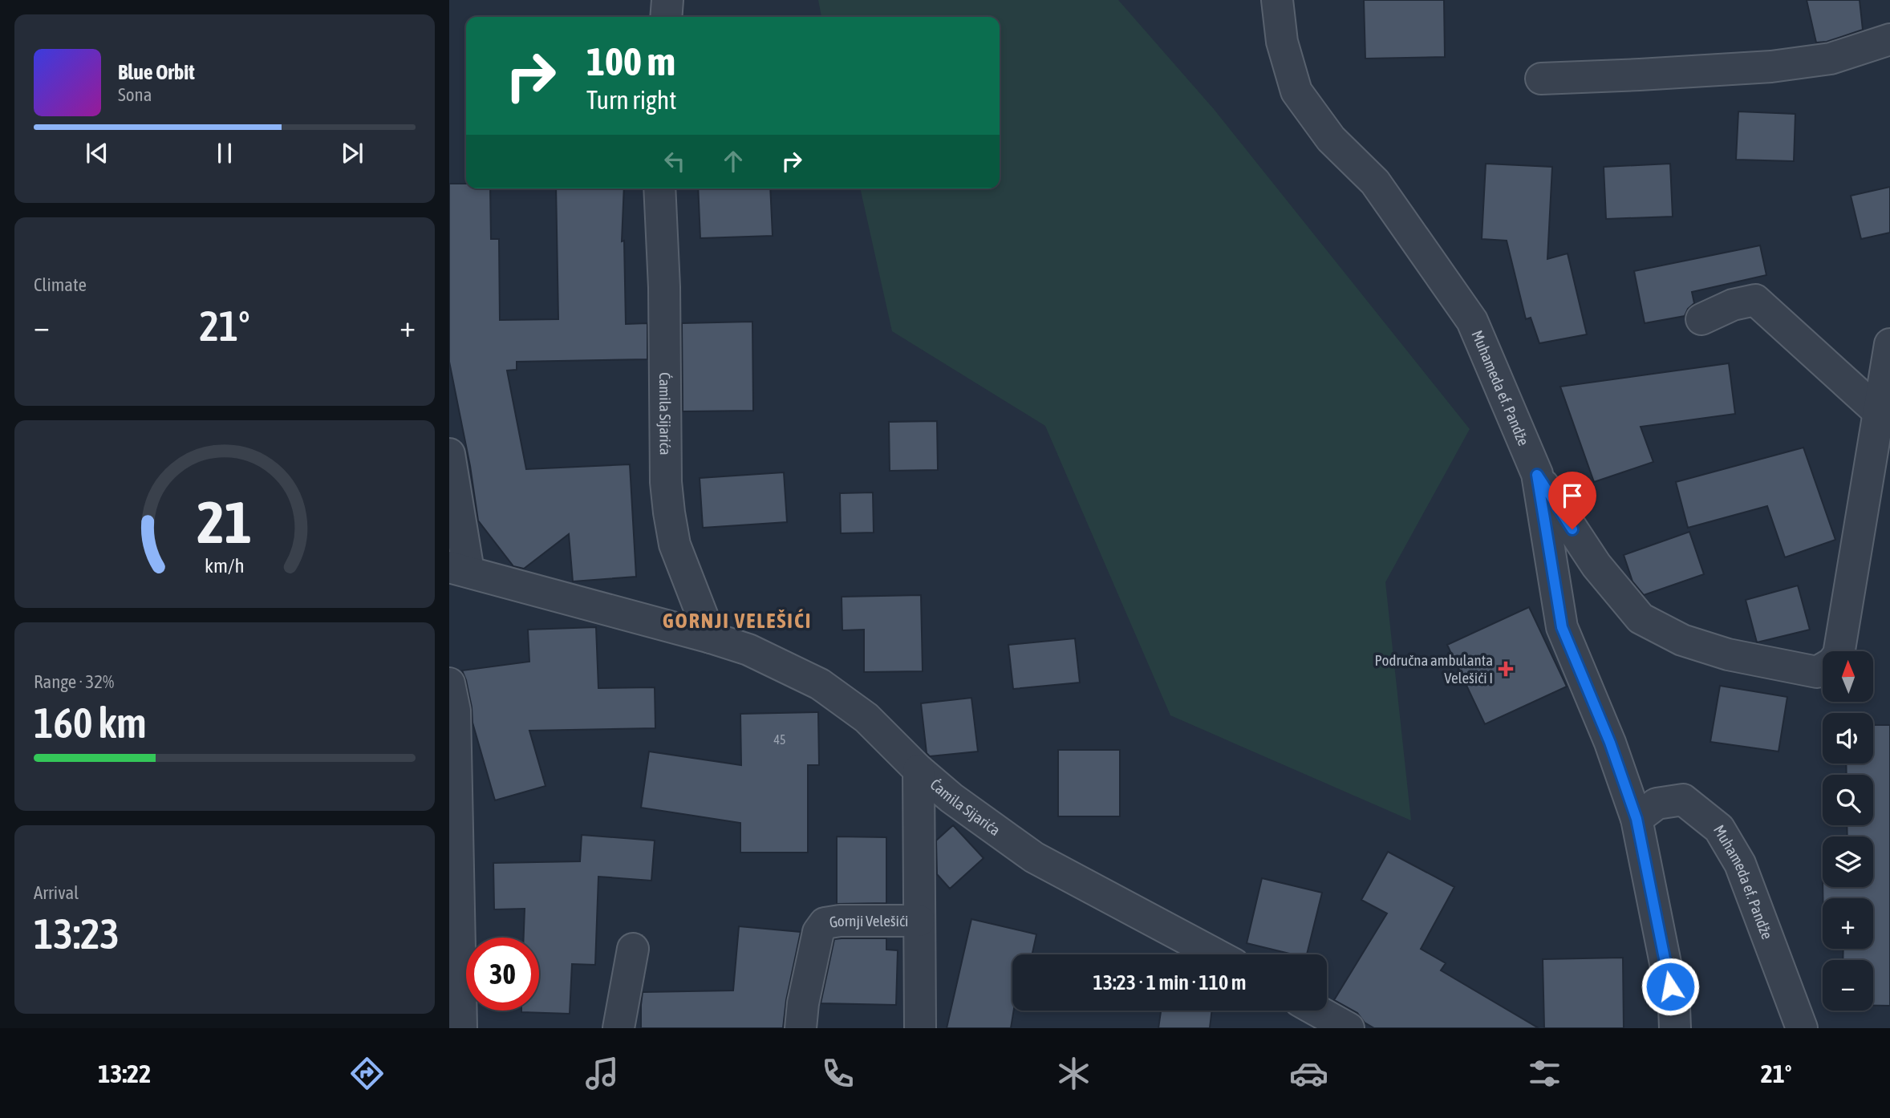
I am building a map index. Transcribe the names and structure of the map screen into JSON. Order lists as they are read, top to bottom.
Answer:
{
  "streets": {
    "street": ["Muhameda ef. Pandže", "Ćamila Sijarića", "Gornji Velešići"]
  },
  "crossings": [
    ["Ćamila Sijarića", "Gornji Velešići"]
  ],
  "districts": ["GORNJI VELEŠIĆI"],
  "places": {
    "health": ["Područna ambulanta Velešići I"]
  },
  "house_numbers": ["45"],
  "north": "top",
  "page": {
    "turn": ["100 m", "Turn right"],
    "song": ["Blue Orbit", "Sona"],
    "tile": [
      "Climate",
      ["Range · 32%", "160 km"],
      ["Arrival", "13:23"]
    ],
    "heat": ["−", "21°", "+"],
    "map_buttons": ["+", "−"],
    "limit": "30",
    "trip": "13:23 · 1 min · 110 m",
    "tabs": ["13:22", "21°"],
    "gauge": ["21", "km/h"]
  }
}
